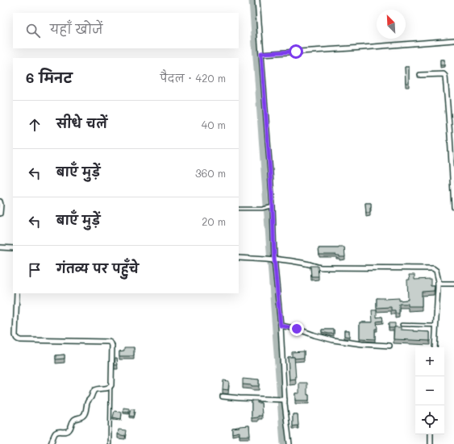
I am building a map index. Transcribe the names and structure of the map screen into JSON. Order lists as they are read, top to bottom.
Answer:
{
  "north": "top left",
  "page": {
    "search": "यहाँ खोजें",
    "heading": ["6 मिनट", "पैदल · 420 m"],
    "list": [
      ["सीधे चलें", "40 m"],
      ["बाएँ मुड़ें", "360 m"],
      ["बाएँ मुड़ें", "20 m"],
      "गंतव्य पर पहुँचे"
    ],
    "map_buttons": ["+", "−"]
  }
}
